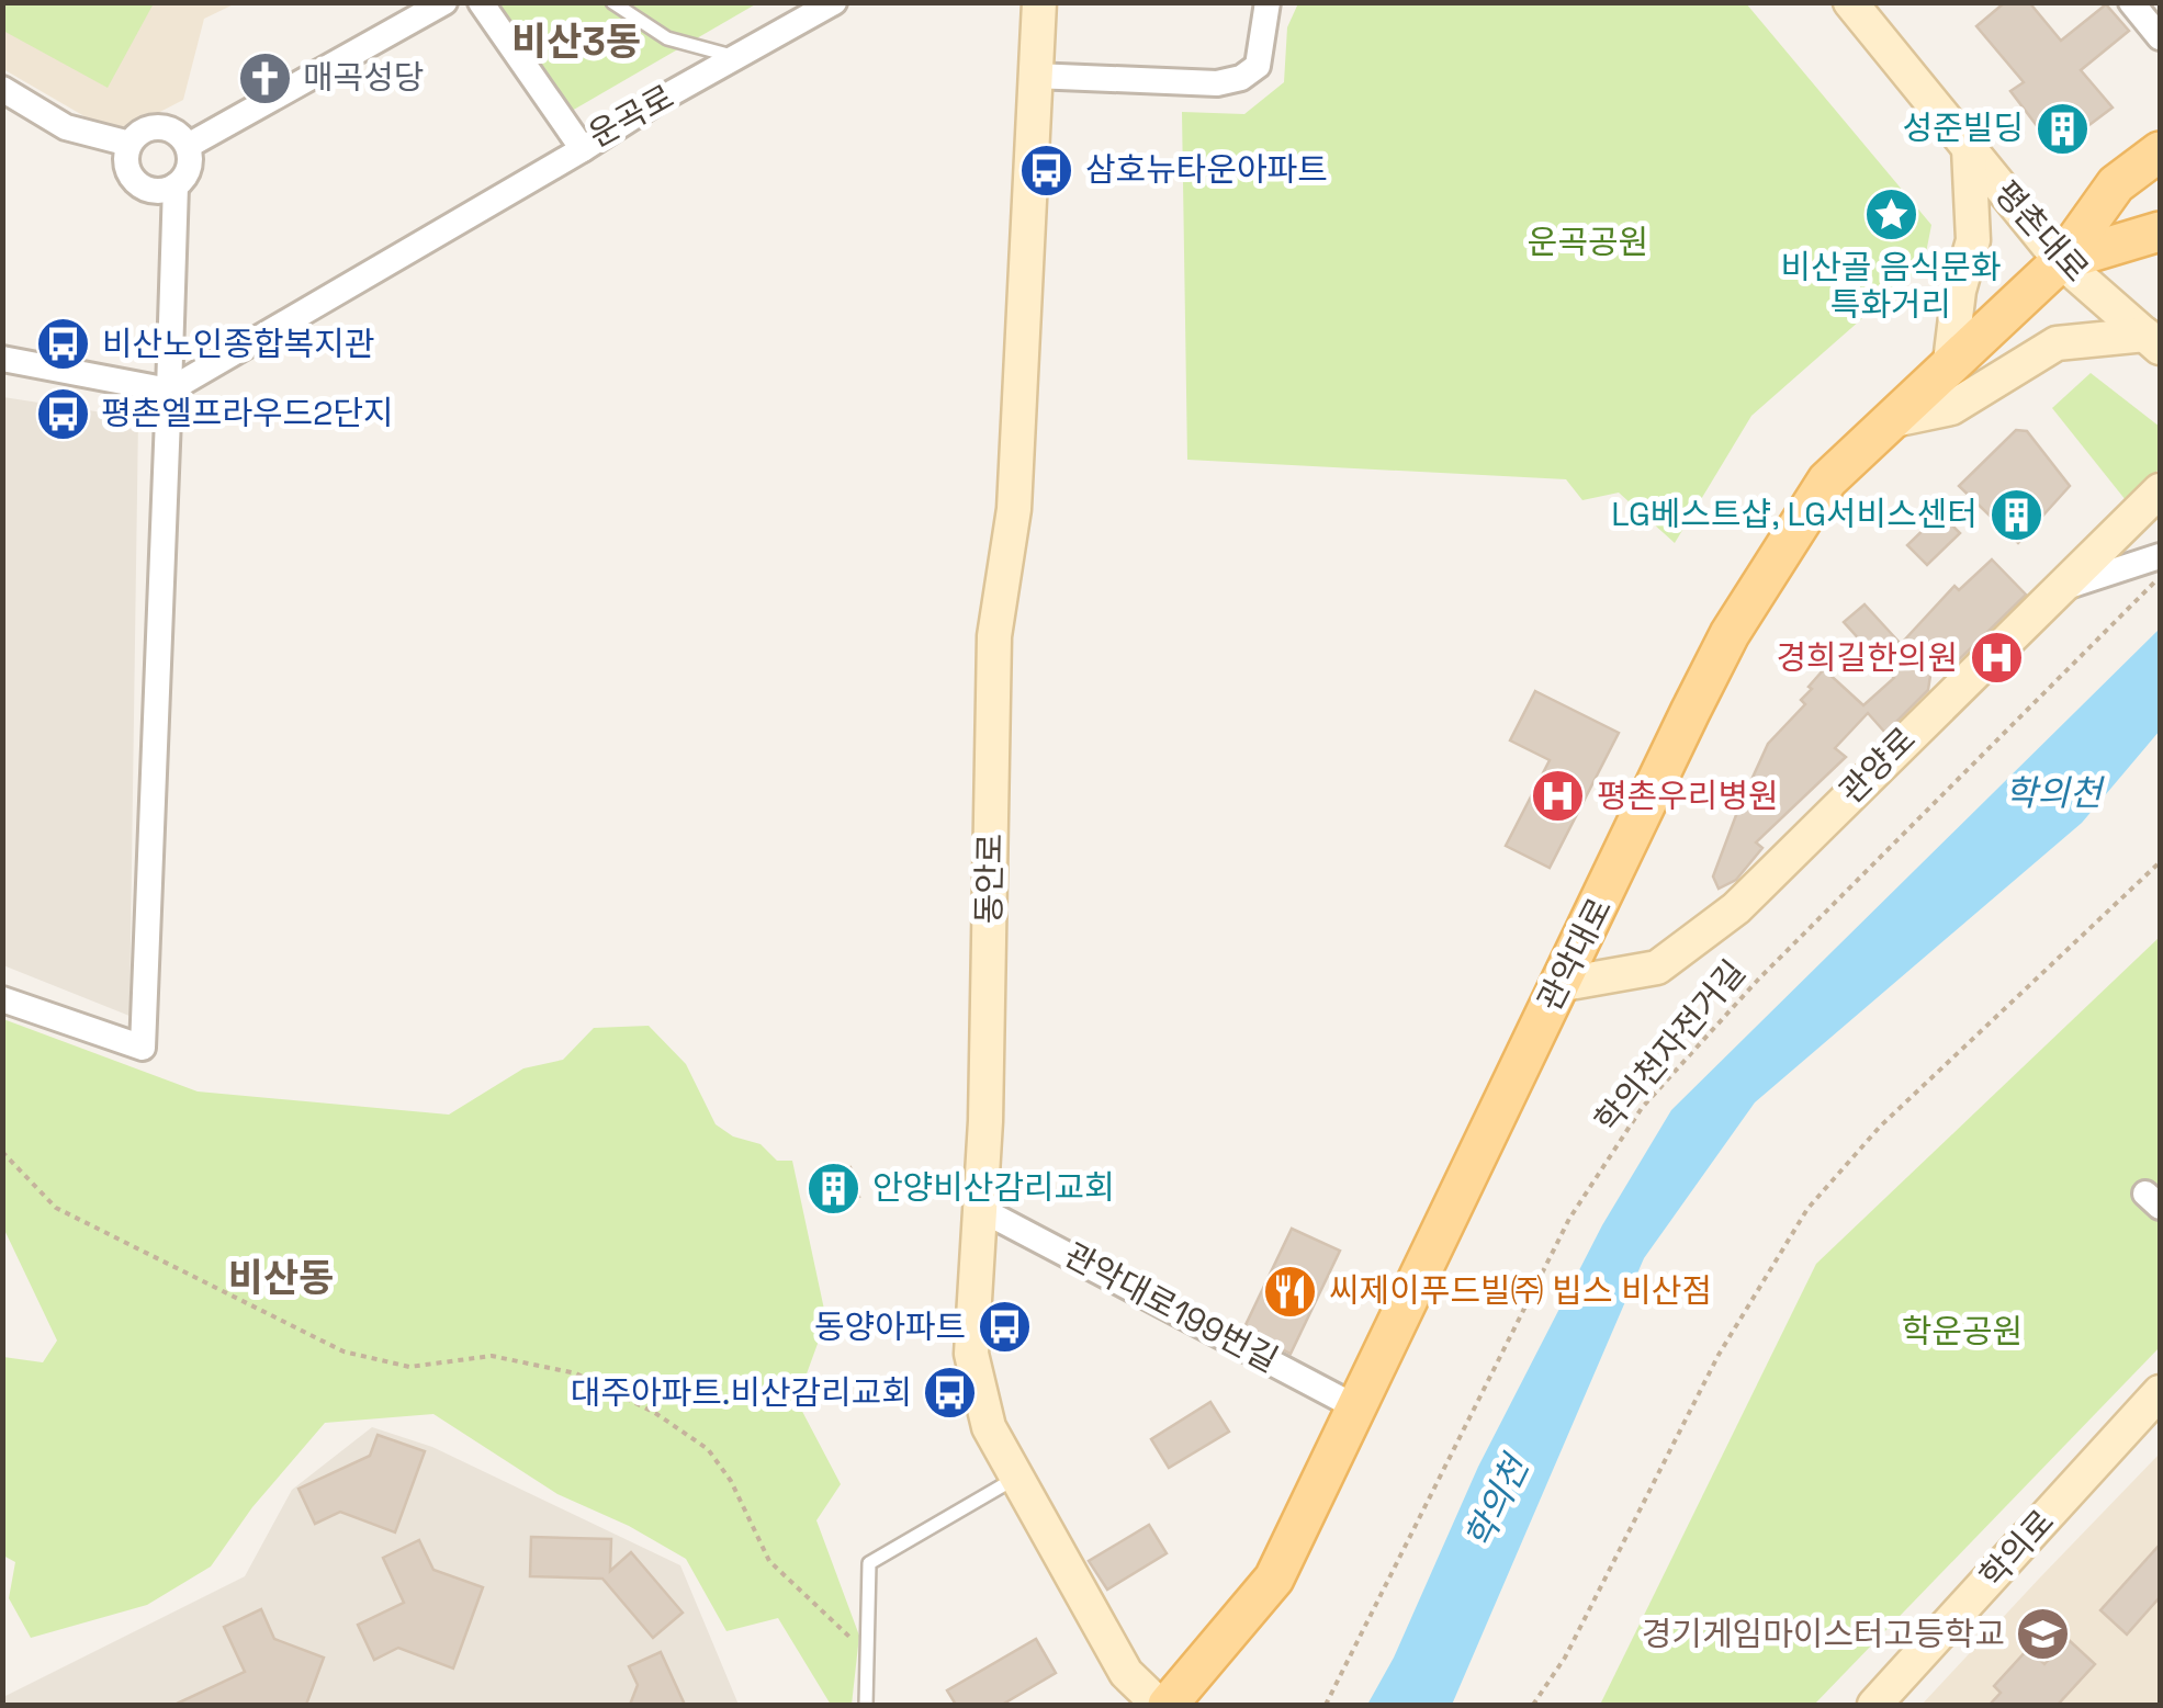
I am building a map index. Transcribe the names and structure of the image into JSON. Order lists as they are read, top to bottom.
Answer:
{
  "streets": {
    "main road": ["관악대로"],
    "street": [
      "운곡로",
      "평촌대로",
      "관양로",
      "동안로",
      "관악대로199번길",
      "학의로"
    ],
    "path": ["학의천자전거길"]
  },
  "crossings": [
    ["평촌대로", "관악대로"],
    ["관양로", "관악대로"],
    ["동안로", "관악대로199번길"],
    ["관악대로", "관악대로199번길"]
  ],
  "districts": ["비산3동", "비산동"],
  "water": ["학의천"],
  "parks": ["운곡공원", "학운공원"],
  "places": {
    "church": ["매곡성당"],
    "building": ["성준빌딩", "LG베스트샵, LG서비스센터", "안양비산감리교회"],
    "bus stop": [
      "삼호뉴타운아파트",
      "비산노인종합복지관",
      "평촌엘프라우드2단지",
      "동양아파트",
      "대주아파트.비산감리교회"
    ],
    "place": ["비산골 음식문화 특화거리"],
    "hospital": ["경희길한의원", "평촌우리병원"],
    "restaurant": ["씨제이푸드빌㈜ 빕스 비산점"],
    "school or university": ["경기게임마이스터고등학교"]
  }
}
